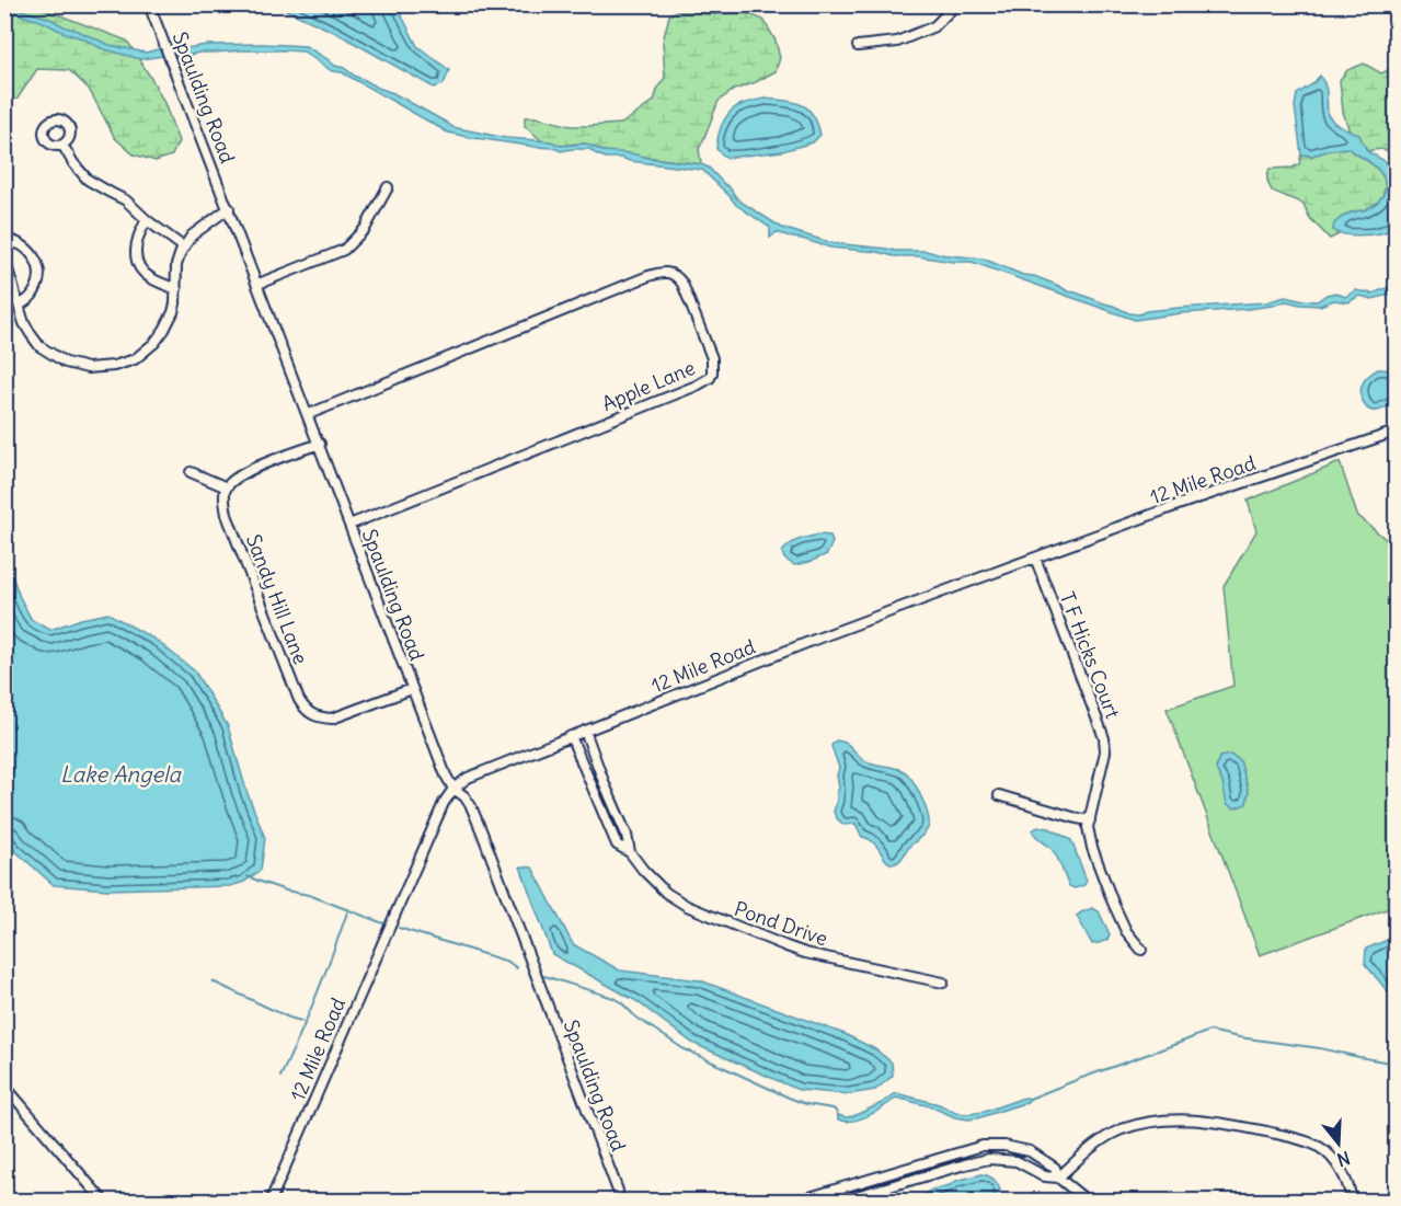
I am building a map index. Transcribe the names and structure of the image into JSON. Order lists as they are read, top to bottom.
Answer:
{
  "streets": {
    "street": [
      "Spaulding Road",
      "Apple Lane",
      "12 Mile Road",
      "Sandy Hill Lane",
      "T F Hicks Court",
      "Pond Drive"
    ]
  },
  "crossings": [
    ["Spaulding Road", "Apple Lane"],
    ["Spaulding Road", "12 Mile Road"],
    ["Spaulding Road", "Sandy Hill Lane"],
    ["12 Mile Road", "T F Hicks Court"],
    ["12 Mile Road", "Pond Drive"]
  ],
  "water": ["Lake Angela"],
  "north": "bottom"
}
